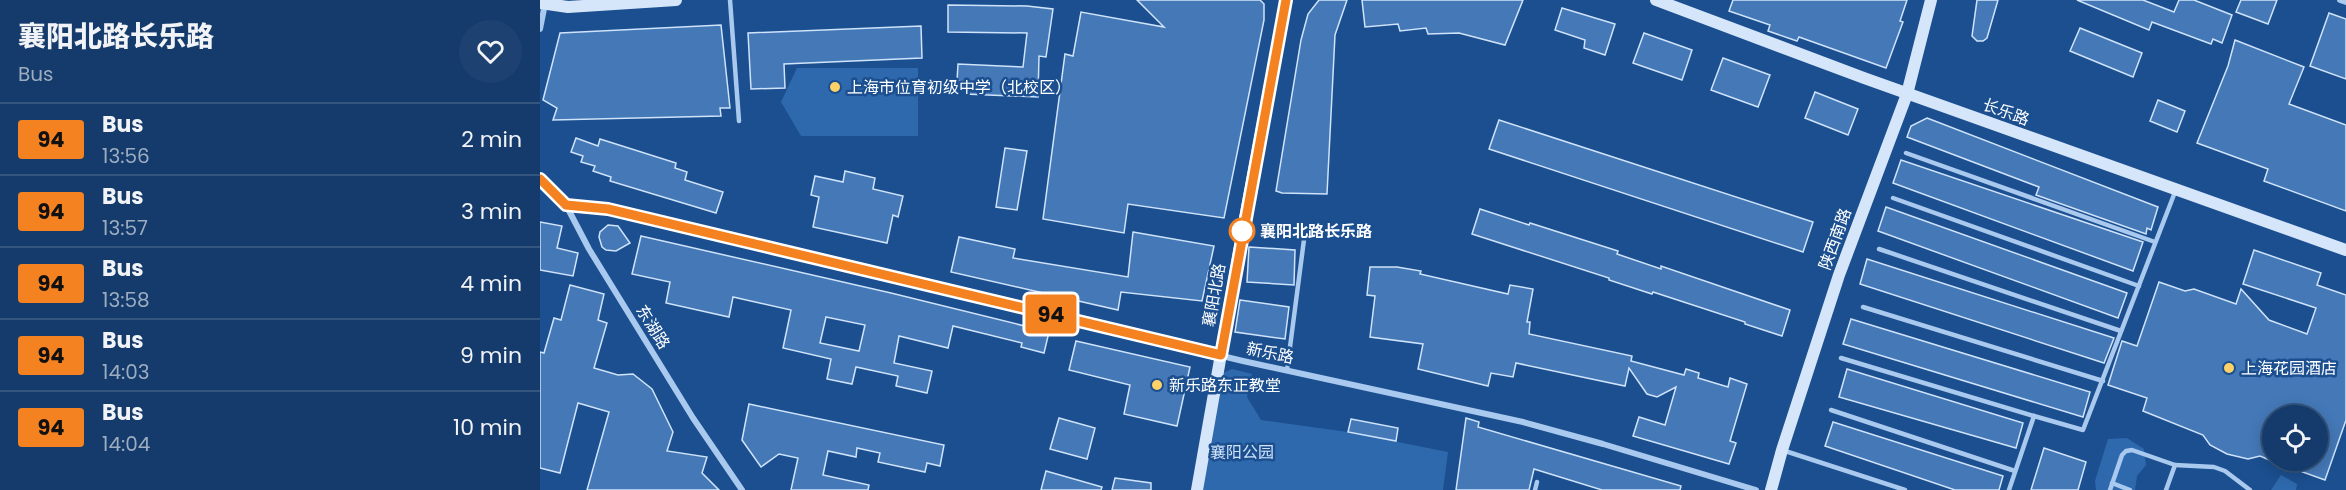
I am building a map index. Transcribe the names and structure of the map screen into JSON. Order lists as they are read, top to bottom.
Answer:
{
  "streets": {
    "street": [
      "长乐路",
      "陕西南路",
      "襄阳北路",
      "东湖路",
      "新乐路"
    ]
  },
  "crossings": [
    ["长乐路", "陕西南路"],
    ["襄阳北路", "新乐路"],
    ["东湖路", "新乐路"]
  ],
  "parks": ["襄阳公园"],
  "places": [
    "上海市位育初级中学（北校区）",
    "襄阳北路长乐路",
    "上海花园酒店",
    "新乐路东正教堂"
  ],
  "lines": ["bus line 94"],
  "page": {
    "heading": ["襄阳北路长乐路", "Bus"],
    "on_map": "94",
    "list": [
      {
        "mark": "94",
        "name": "Bus",
        "note": "13:56",
        "value": "2 min"
      },
      {
        "mark": "94",
        "name": "Bus",
        "note": "13:57",
        "value": "3 min"
      },
      {
        "mark": "94",
        "name": "Bus",
        "note": "13:58",
        "value": "4 min"
      },
      {
        "mark": "94",
        "name": "Bus",
        "note": "14:03",
        "value": "9 min"
      },
      {
        "mark": "94",
        "name": "Bus",
        "note": "14:04",
        "value": "10 min"
      }
    ]
  }
}
